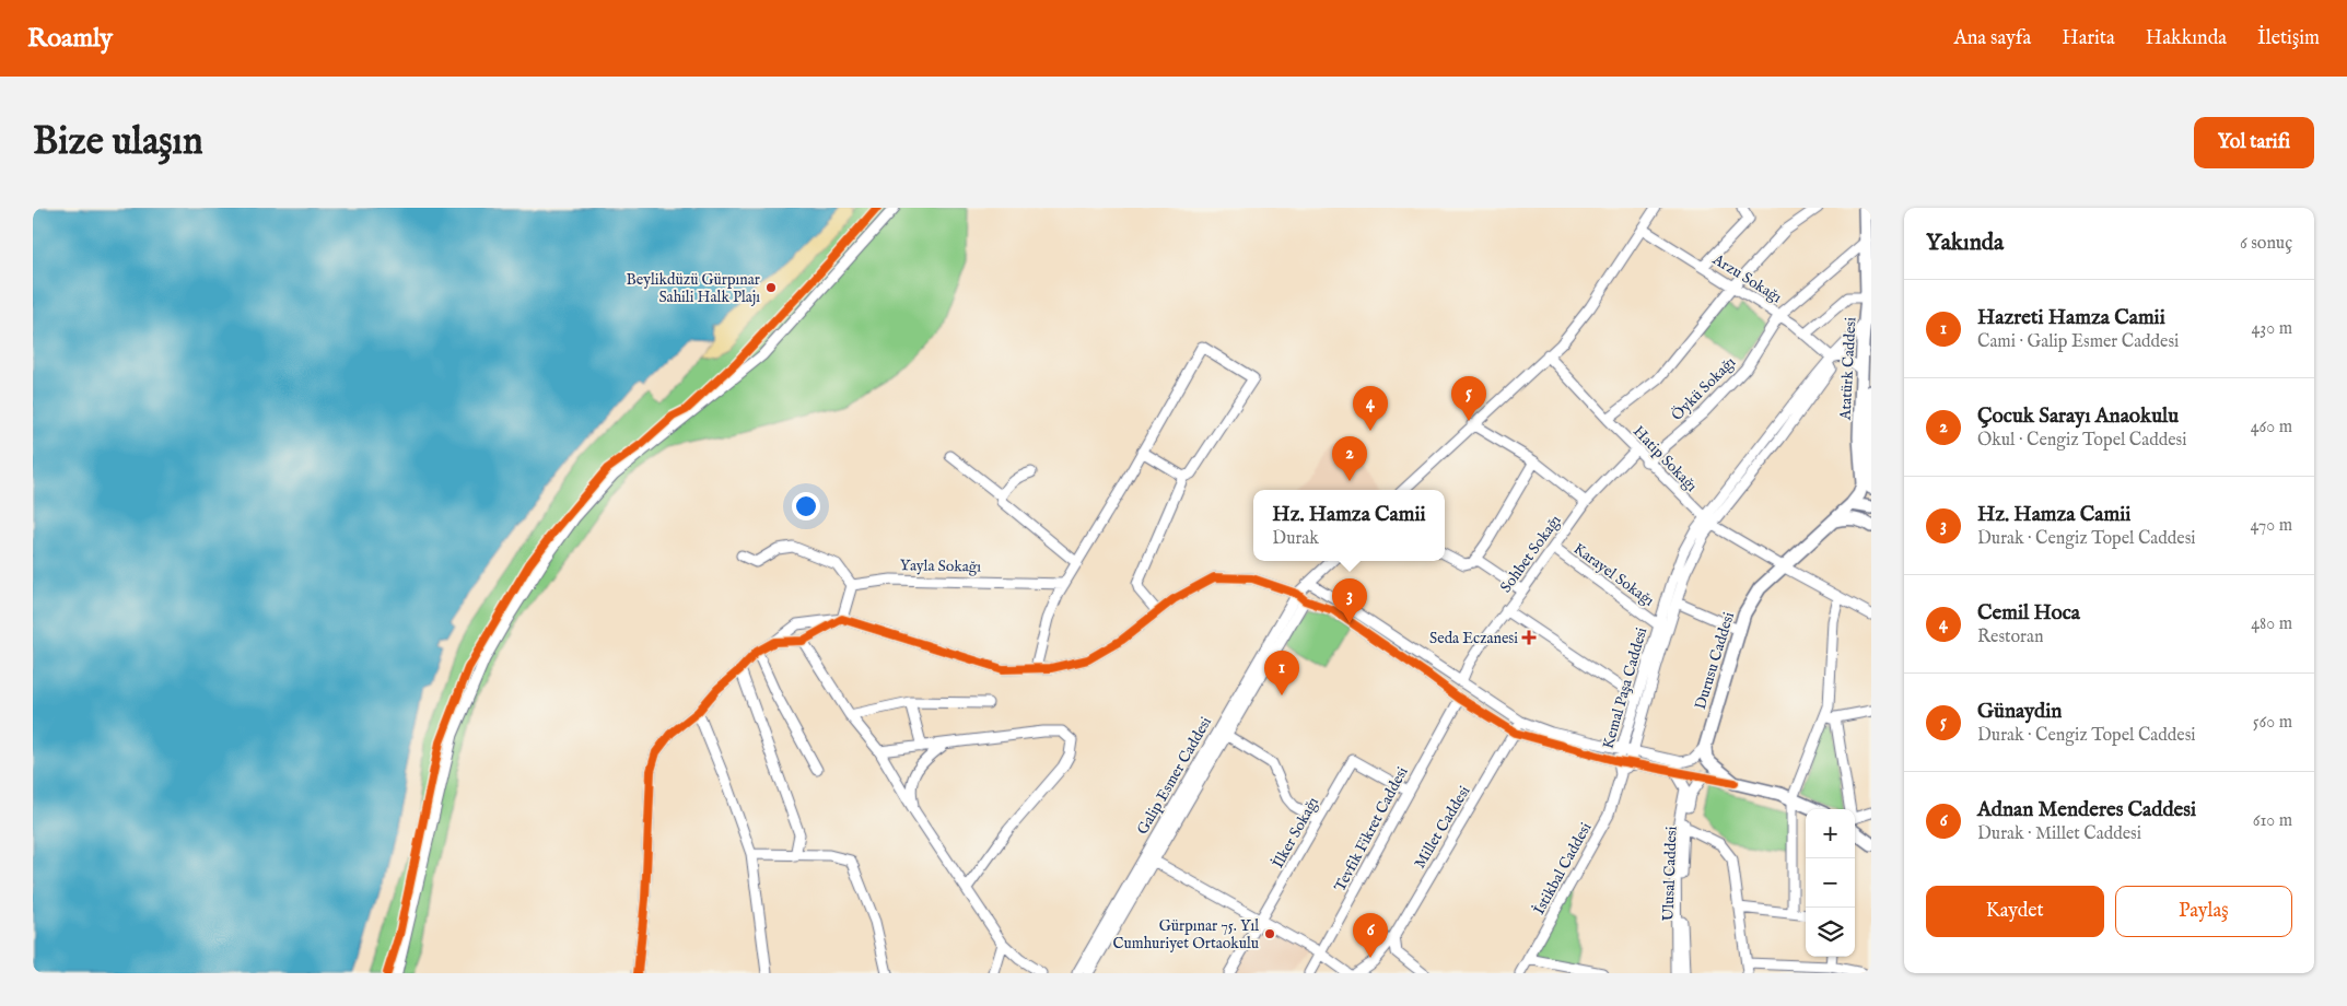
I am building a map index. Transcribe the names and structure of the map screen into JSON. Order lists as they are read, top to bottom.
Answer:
{
  "streets": {
    "main road": ["Atatürk Caddesi", "Durusu Caddesi"],
    "street": [
      "Arzu Sokağı",
      "Öykü Sokağı",
      "Hatip Sokağı",
      "Sohbet Sokağı",
      "Yayla Sokağı",
      "Karayel Sokağı",
      "Kemal Paşa Caddesi",
      "Galip Esmer Caddesi",
      "Millet Caddesi",
      "Tevfik Fikret Caddesi",
      "İlker Sokağı",
      "İstikbal Caddesi",
      "Ulusal Caddesi"
    ]
  },
  "crossings": [
    ["Arzu Sokağı", "Atatürk Caddesi"],
    ["Arzu Sokağı", "Öykü Sokağı"],
    ["Arzu Sokağı", "Kemal Paşa Caddesi"],
    ["Atatürk Caddesi", "Öykü Sokağı"],
    ["Atatürk Caddesi", "Durusu Caddesi"],
    ["Atatürk Caddesi", "Kemal Paşa Caddesi"],
    ["Öykü Sokağı", "Hatip Sokağı"],
    ["Hatip Sokağı", "Sohbet Sokağı"],
    ["Hatip Sokağı", "Durusu Caddesi"],
    ["Hatip Sokağı", "Kemal Paşa Caddesi"],
    ["Sohbet Sokağı", "Karayel Sokağı"],
    ["Karayel Sokağı", "Kemal Paşa Caddesi"],
    ["Kemal Paşa Caddesi", "İstikbal Caddesi"],
    ["Tevfik Fikret Caddesi", "İlker Sokağı"]
  ],
  "places": {
    "other": ["Beylikdüzü Gürpınar Sahili Halk Plajı", "Gürpınar 75. Yıl Cumhuriyet Ortaokulu"],
    "health": ["Seda Eczanesi"]
  },
  "page": {
    "header": "Roamly",
    "nav": [
      "Ana sayfa",
      "Harita",
      "Hakkında",
      "İletişim"
    ],
    "buttons": [
      "Yol tarifi",
      ["Kaydet", "Paylaş"]
    ],
    "title": "Bize ulaşın",
    "heading": ["Yakında", "6 sonuç"],
    "list": [
      {
        "mark": "1",
        "name": "Hazreti Hamza Camii",
        "note": "Cami · Galip Esmer Caddesi",
        "value": "430 m"
      },
      {
        "mark": "2",
        "name": "Çocuk Sarayı Anaokulu",
        "note": "Okul · Cengiz Topel Caddesi",
        "value": "460 m"
      },
      {
        "mark": "3",
        "name": "Hz. Hamza Camii",
        "note": "Durak · Cengiz Topel Caddesi",
        "value": "470 m"
      },
      {
        "mark": "4",
        "name": "Cemil Hoca",
        "note": "Restoran",
        "value": "480 m"
      },
      {
        "mark": "5",
        "name": "Günaydin",
        "note": "Durak · Cengiz Topel Caddesi",
        "value": "560 m"
      },
      {
        "mark": "6",
        "name": "Adnan Menderes Caddesi",
        "note": "Durak · Millet Caddesi",
        "value": "610 m"
      }
    ],
    "pins": [
      "5",
      "4",
      "2",
      "3",
      "1",
      "6"
    ],
    "popup": ["Hz. Hamza Camii", "Durak"],
    "map_buttons": ["+", "−"]
  }
}
